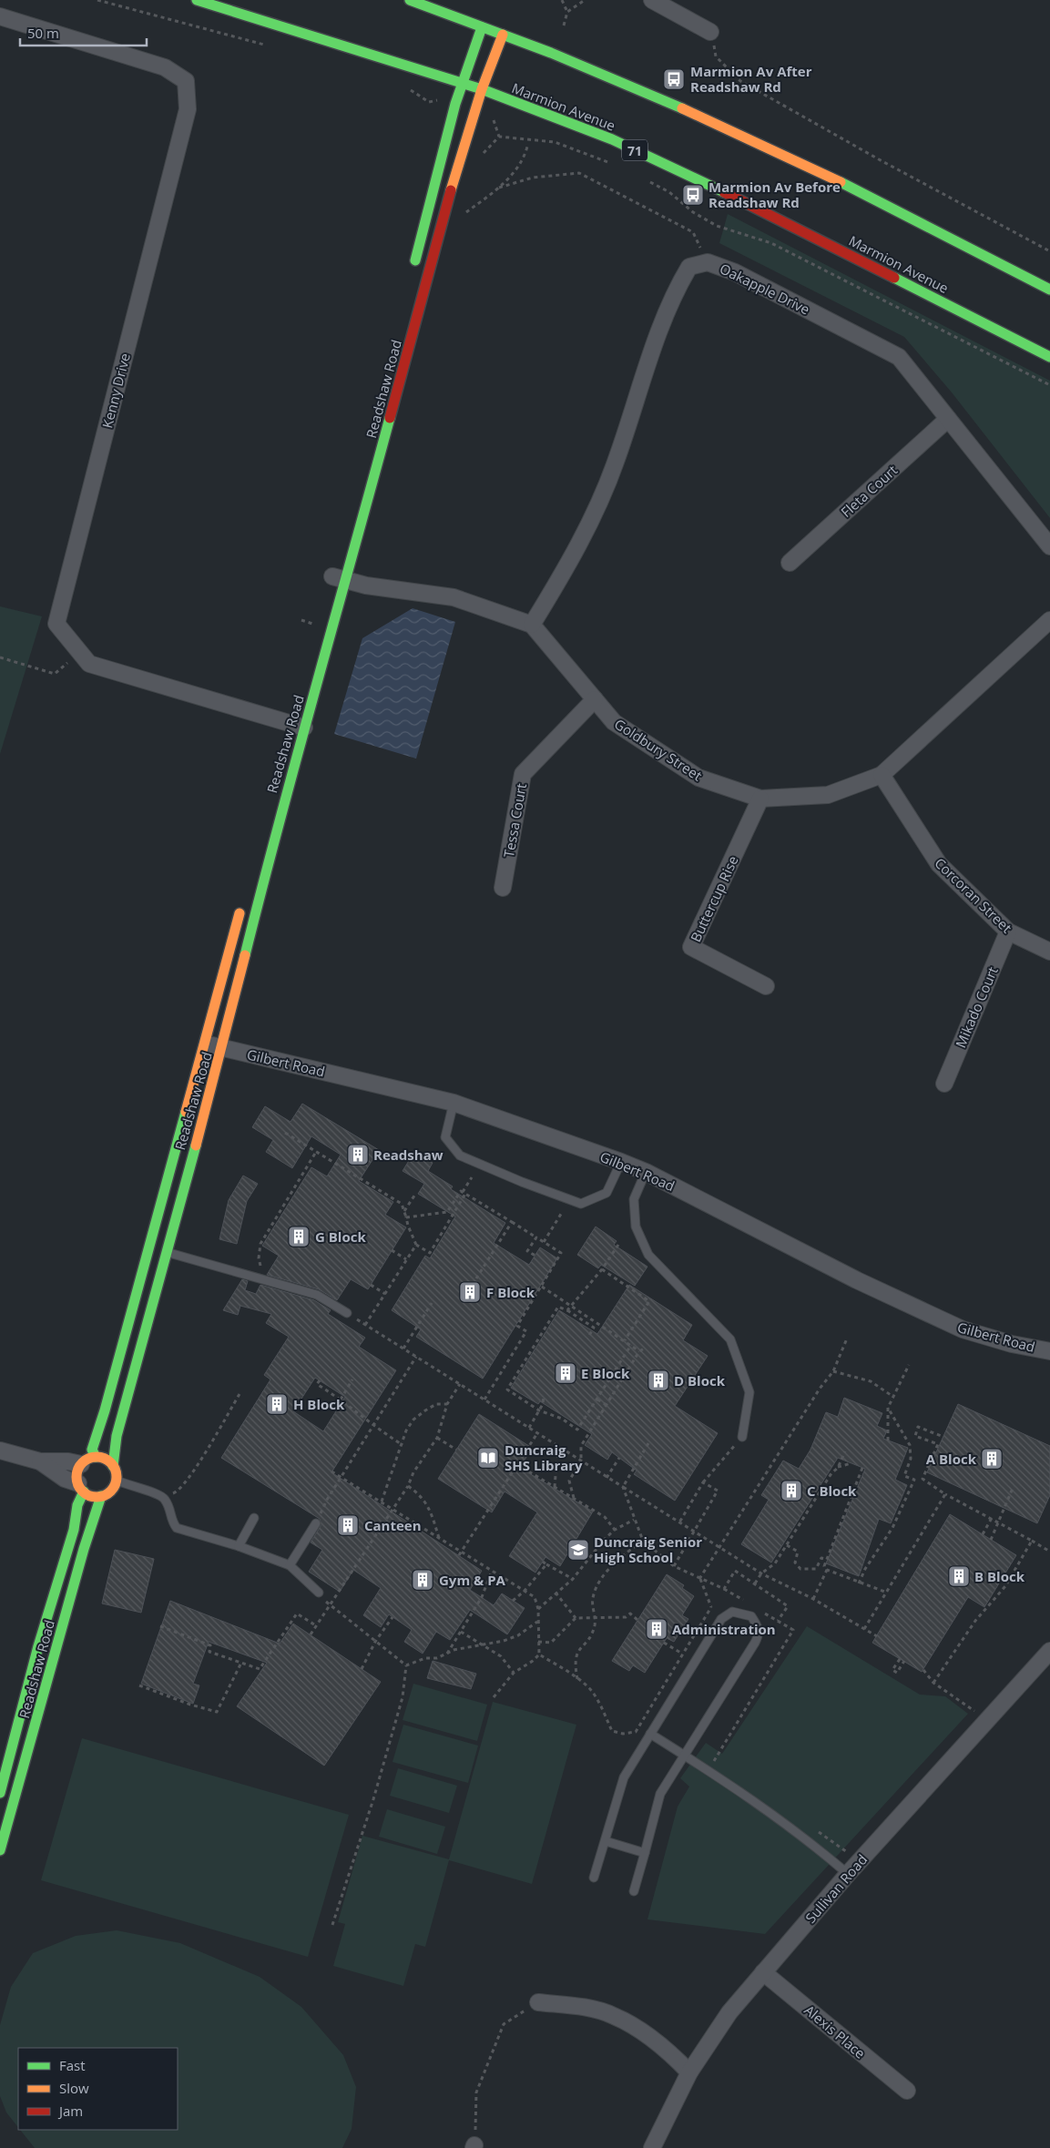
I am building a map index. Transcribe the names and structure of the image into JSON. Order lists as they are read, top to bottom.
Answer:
{
  "streets": {
    "main road": ["Marmion Avenue", "71", "Readshaw Road"],
    "street": [
      "Oakapple Drive",
      "Kenny Drive",
      "Fleta Court",
      "Goldbury Street",
      "Tessa Court",
      "Corcoran Street",
      "Buttercup Rise",
      "Mikado Court",
      "Gilbert Road",
      "Sullivan Road",
      "Alexis Place"
    ]
  },
  "crossings": [
    ["Marmion Avenue", "Readshaw Road"],
    ["Oakapple Drive", "Fleta Court"],
    ["Oakapple Drive", "Goldbury Street"],
    ["Readshaw Road", "Kenny Drive"],
    ["Readshaw Road", "Gilbert Road"],
    ["Goldbury Street", "Tessa Court"],
    ["Goldbury Street", "Corcoran Street"],
    ["Goldbury Street", "Buttercup Rise"],
    ["Corcoran Street", "Mikado Court"],
    ["Sullivan Road", "Alexis Place"]
  ],
  "places": {
    "bus stop": ["Marmion Av After Readshaw Rd", "Marmion Av Before Readshaw Rd"],
    "building": [
      "Readshaw",
      "G Block",
      "F Block",
      "E Block",
      "D Block",
      "H Block",
      "A Block",
      "C Block",
      "Canteen",
      "B Block",
      "Gym & PA",
      "Administration"
    ],
    "library": ["Duncraig SHS Library"],
    "school or university": ["Duncraig Senior High School"]
  },
  "legend": ["Fast", "Slow", "Jam"],
  "scale_bar": "50 m"
}
